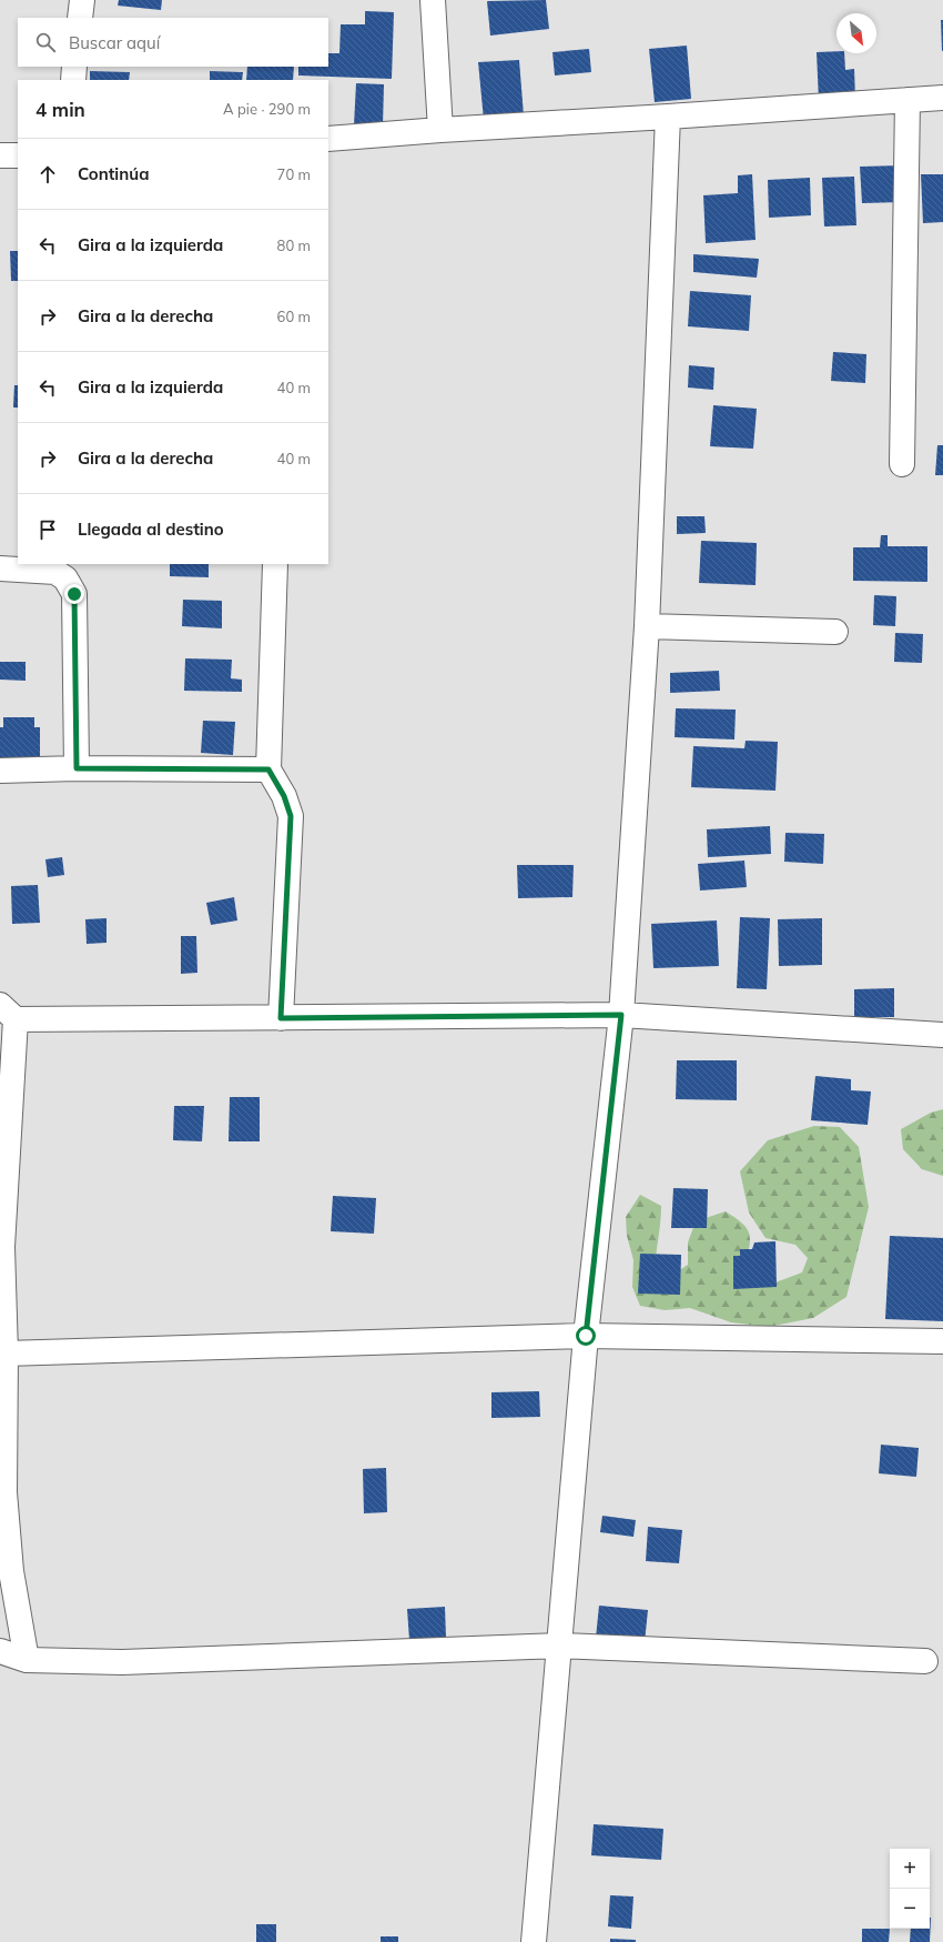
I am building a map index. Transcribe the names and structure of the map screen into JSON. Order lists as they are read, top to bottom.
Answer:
{
  "north": "bottom right",
  "page": {
    "search": "Buscar aquí",
    "heading": ["4 min", "A pie · 290 m"],
    "list": [
      ["Continúa", "70 m"],
      ["Gira a la izquierda", "80 m"],
      ["Gira a la derecha", "60 m"],
      ["Gira a la izquierda", "40 m"],
      ["Gira a la derecha", "40 m"],
      "Llegada al destino"
    ],
    "map_buttons": ["+", "−"]
  }
}
